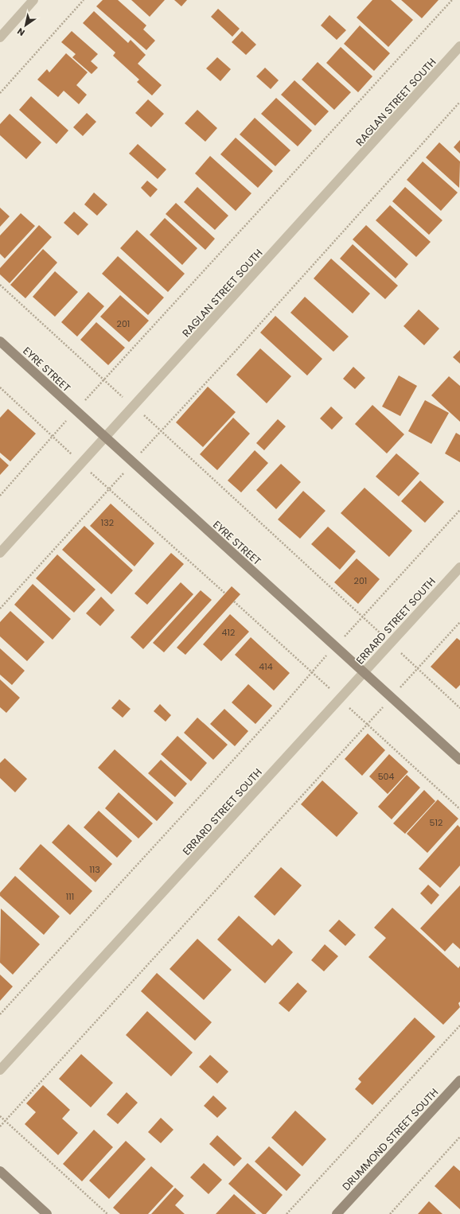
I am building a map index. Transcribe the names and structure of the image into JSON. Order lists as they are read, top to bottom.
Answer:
{
  "streets": {
    "main road": ["EYRE STREET", "DRUMMOND STREET SOUTH"],
    "street": ["RAGLAN STREET SOUTH", "ERRARD STREET SOUTH"]
  },
  "crossings": [
    ["RAGLAN STREET SOUTH", "EYRE STREET"],
    ["EYRE STREET", "ERRARD STREET SOUTH"]
  ],
  "house_numbers": [
    "201",
    "132",
    "201",
    "412",
    "414",
    "504",
    "512",
    "113",
    "111"
  ],
  "north": "bottom left"
}
